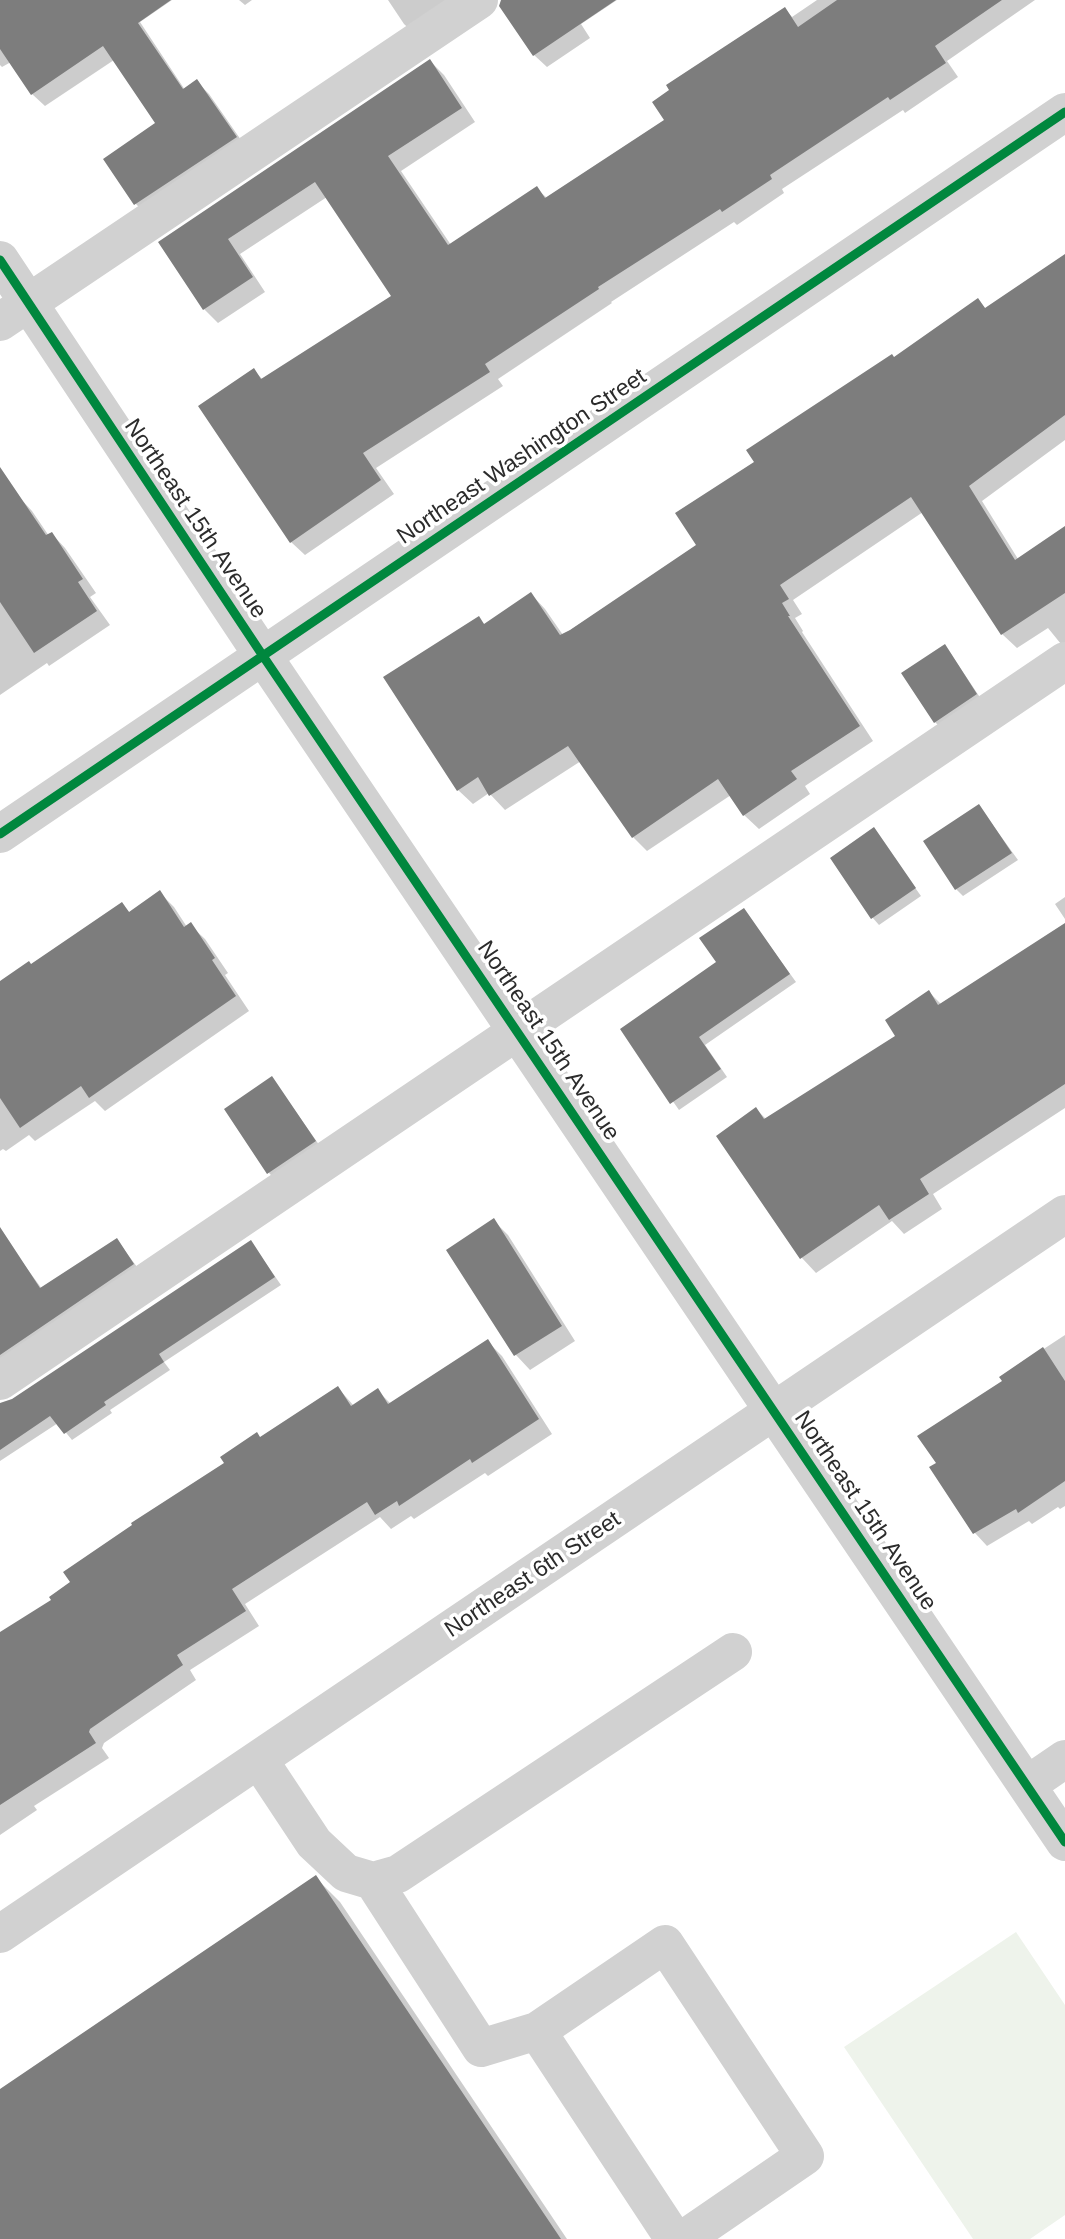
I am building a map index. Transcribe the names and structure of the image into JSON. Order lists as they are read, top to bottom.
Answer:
{
  "streets": {
    "street": ["Northeast Washington Street", "Northeast 15th Avenue", "Northeast 6th Street"]
  },
  "crossings": [
    ["Northeast Washington Street", "Northeast 15th Avenue"],
    ["Northeast 15th Avenue", "Northeast 6th Street"]
  ]
}
